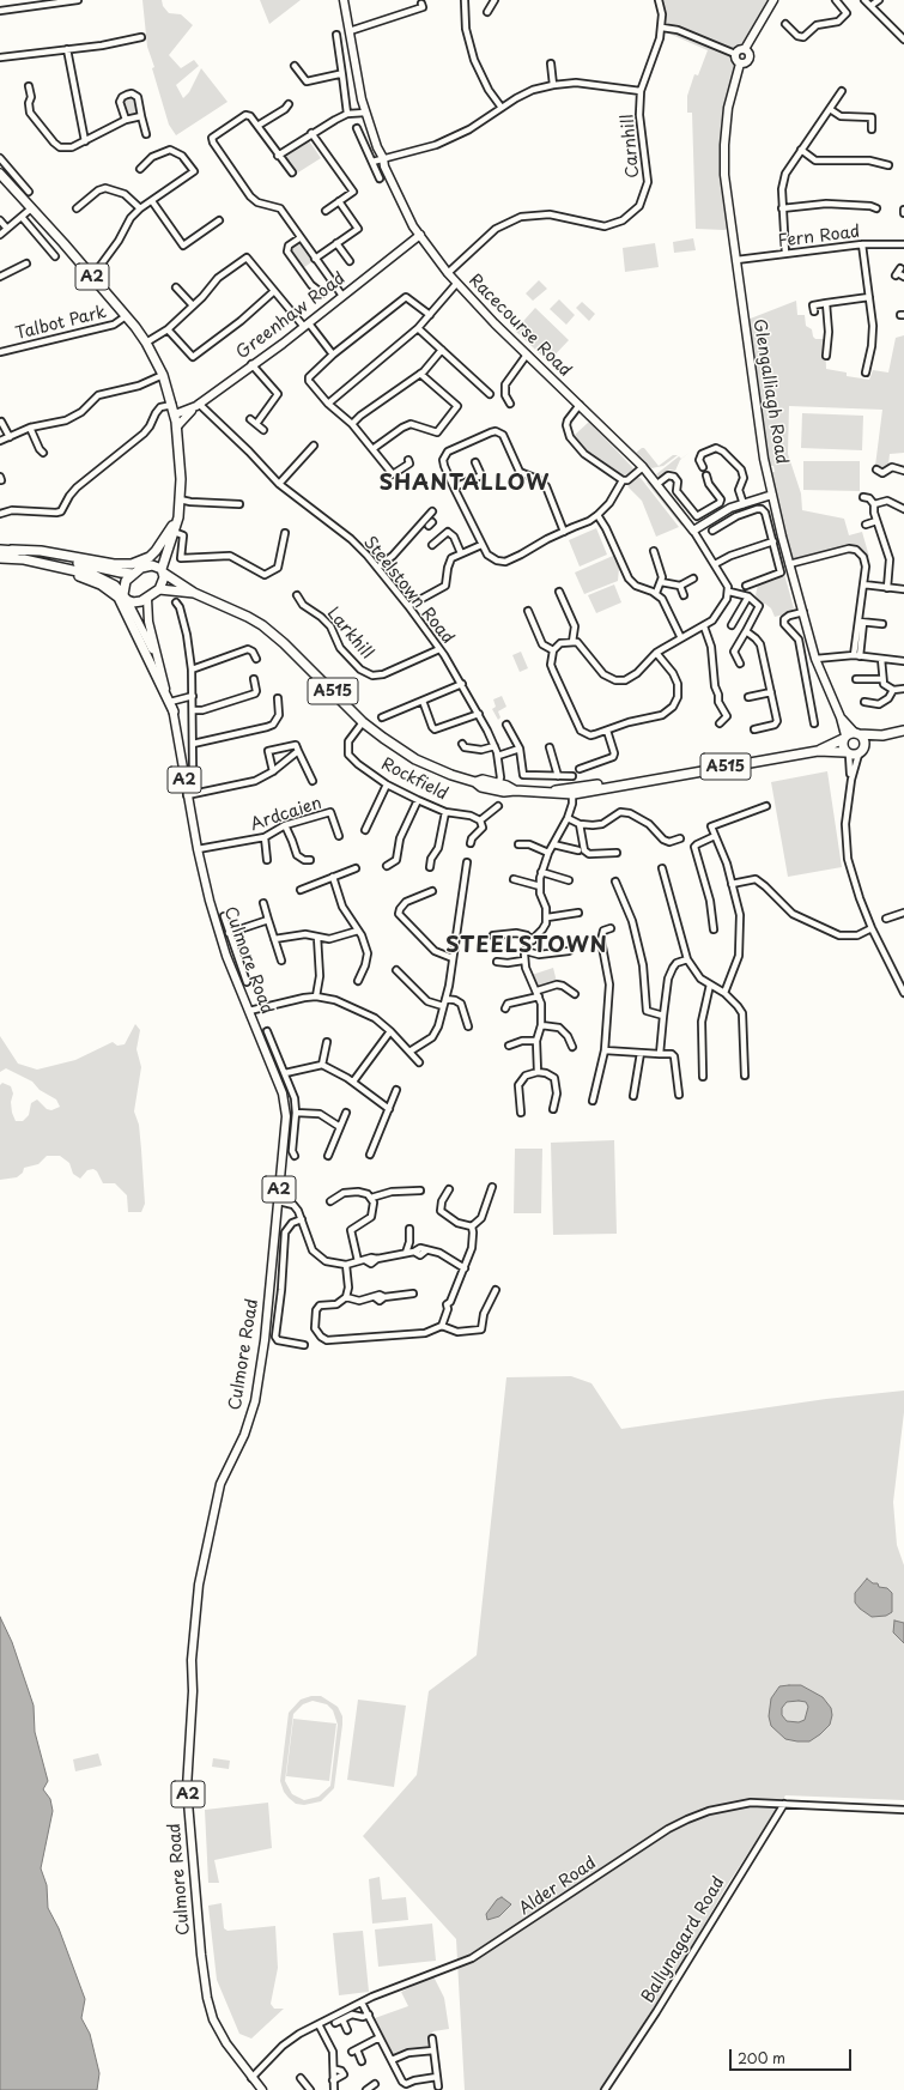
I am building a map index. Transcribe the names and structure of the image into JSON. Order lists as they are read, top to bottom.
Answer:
{
  "streets": {
    "highway": ["A2", "A515"],
    "main road": [
      "Greenhaw Road",
      "Racecourse Road",
      "Glengalliagh Road",
      "Culmore Road"
    ],
    "street": [
      "Carnhill",
      "Fern Road",
      "Talbot Park",
      "Steelstown Road",
      "Larkhill",
      "Rockfield",
      "Ardcaien",
      "Alder Road",
      "Ballynagard Road"
    ]
  },
  "crossings": [
    ["Carnhill", "Racecourse Road"],
    ["Fern Road", "Glengalliagh Road"],
    ["A2", "Greenhaw Road"],
    ["A2", "Talbot Park"],
    ["A2", "A515"],
    ["A2", "Culmore Road"],
    ["Greenhaw Road", "Racecourse Road"],
    ["Greenhaw Road", "Steelstown Road"],
    ["Glengalliagh Road", "A515"],
    ["Steelstown Road", "Larkhill"],
    ["Steelstown Road", "A515"],
    ["A515", "Rockfield"],
    ["A515", "Culmore Road"],
    ["Ardcaien", "Culmore Road"],
    ["Culmore Road", "Alder Road"],
    ["Alder Road", "Ballynagard Road"]
  ],
  "districts": ["SHANTALLOW", "STEELSTOWN"],
  "scale_bar": "200 m"
}
